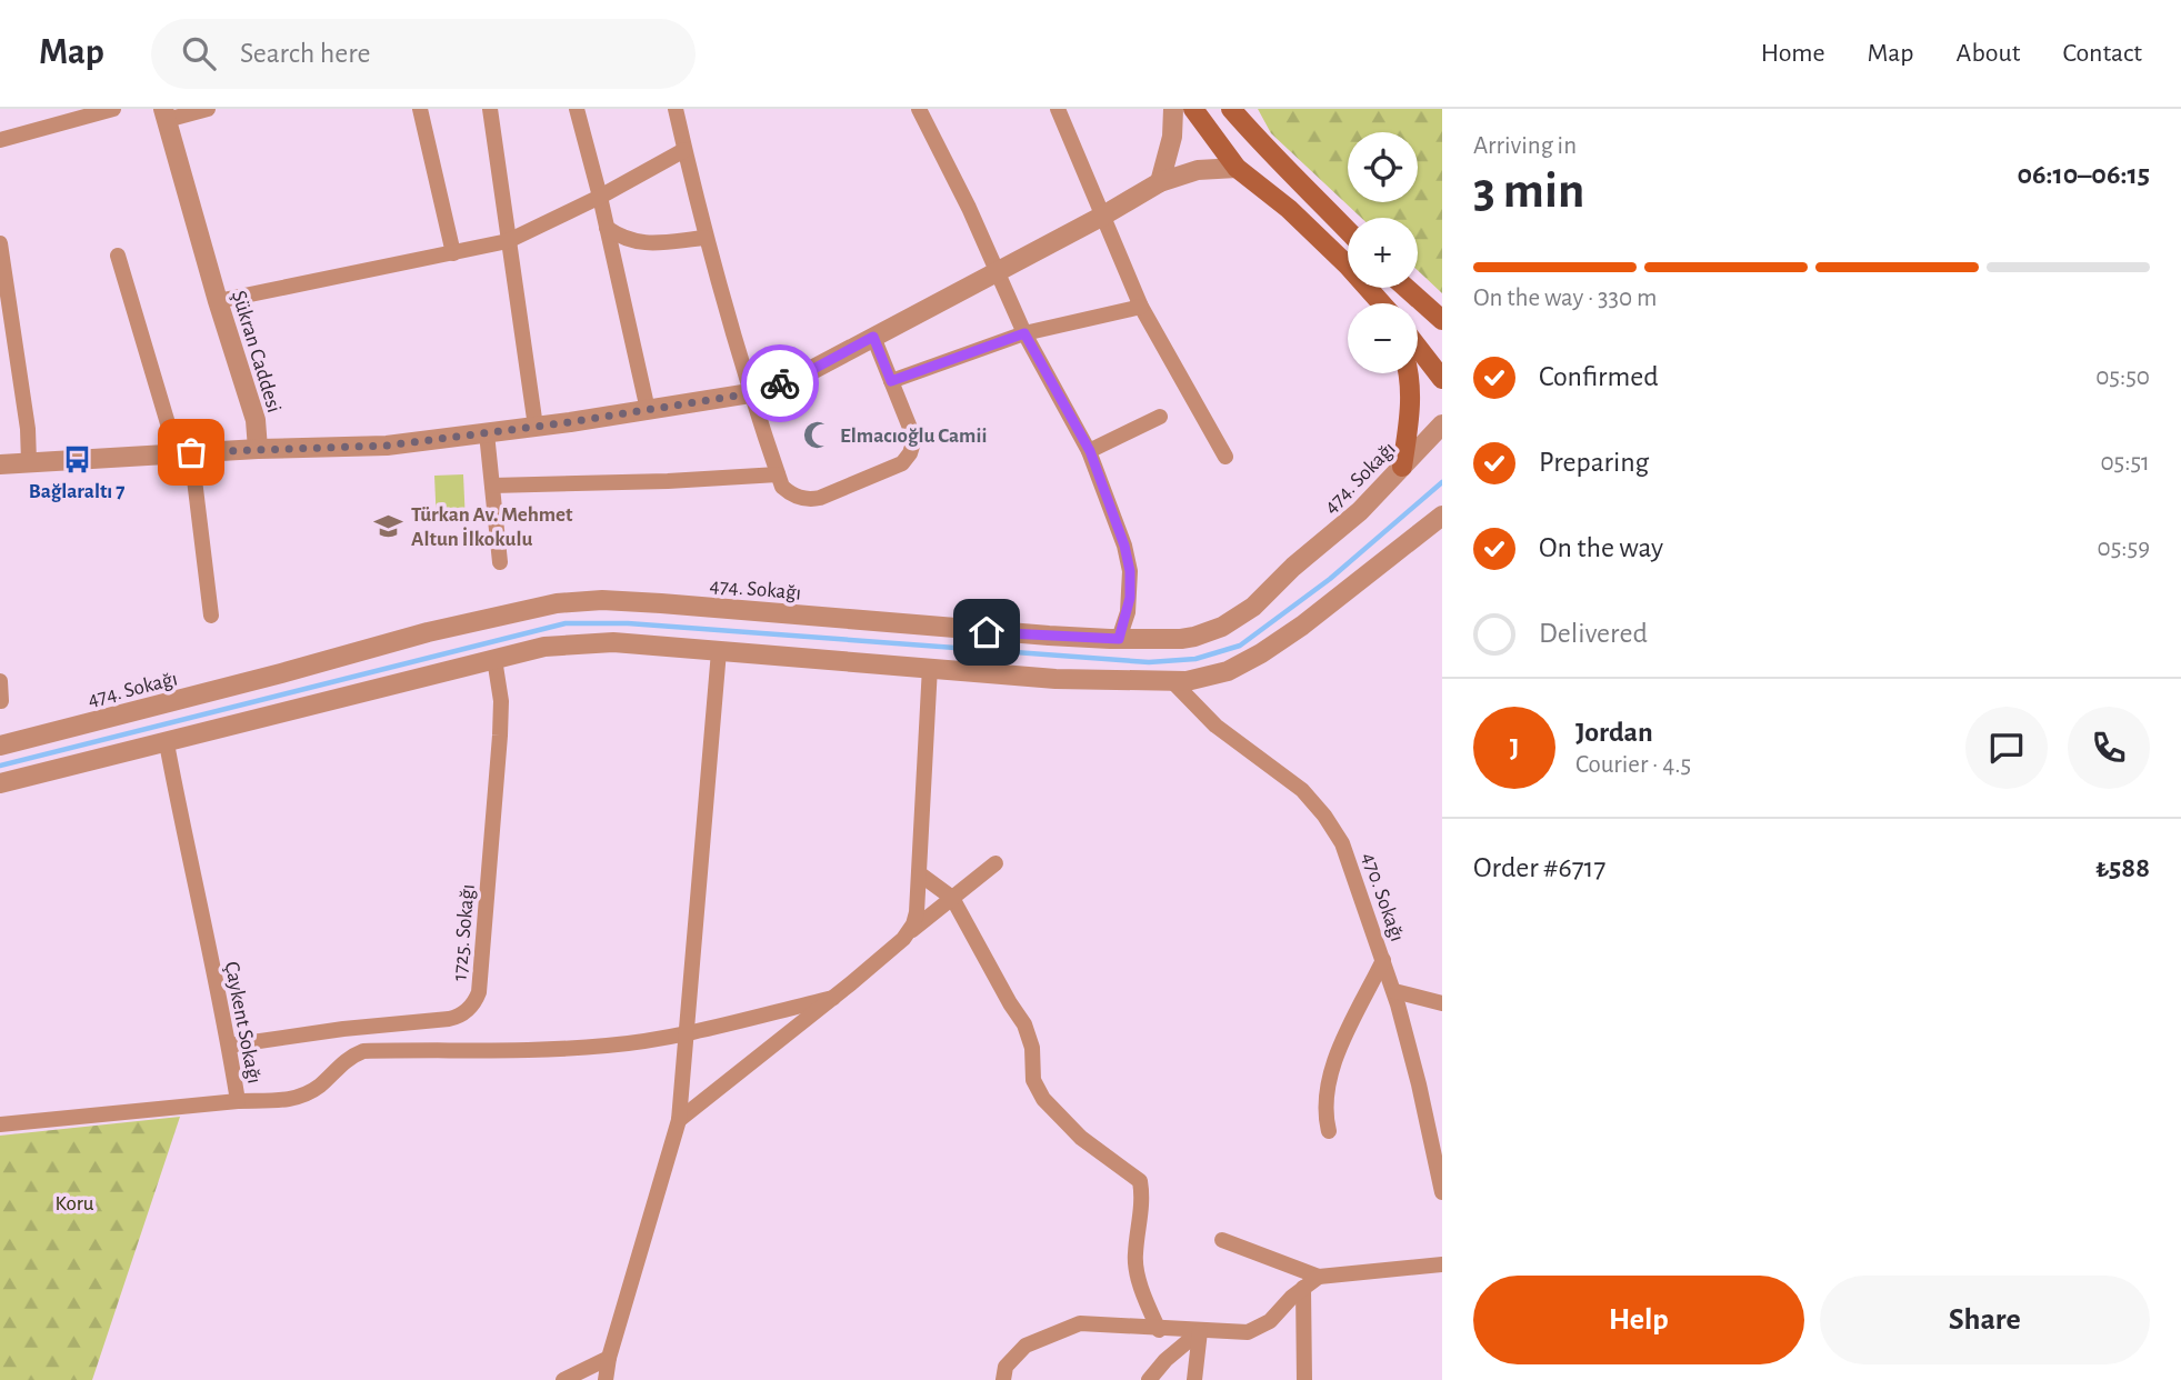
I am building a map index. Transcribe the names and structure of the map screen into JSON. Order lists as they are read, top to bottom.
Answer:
{
  "streets": {
    "street": [
      "Şükran Caddesi",
      "474. Sokağı",
      "470. Sokağı",
      "1725. Sokağı",
      "Çaykent Sokağı"
    ]
  },
  "crossings": [
    ["1725. Sokağı", "Çaykent Sokağı"]
  ],
  "parks": ["Koru"],
  "places": {
    "mosque": ["Elmacıoğlu Camii"],
    "bus stop": ["Bağlaraltı 7"],
    "school or university": ["Türkan Av. Mehmet Altun İlkokulu"]
  },
  "page": {
    "header": "Map",
    "search": "Search here",
    "nav": [
      "Home",
      "Map",
      "About",
      "Contact"
    ],
    "heading": ["3 min", "Arriving in", "06:10–06:15"],
    "panel": [
      "Jordan",
      "Courier · 4.5",
      "Order #6717",
      "₺588"
    ],
    "map_buttons": ["+", "−"],
    "bar": "On the way · 330 m",
    "list": [
      ["Confirmed", "05:50"],
      ["Preparing", "05:51"],
      ["On the way", "05:59"],
      "Delivered"
    ],
    "round": "J",
    "buttons": ["Help", "Share"]
  }
}
